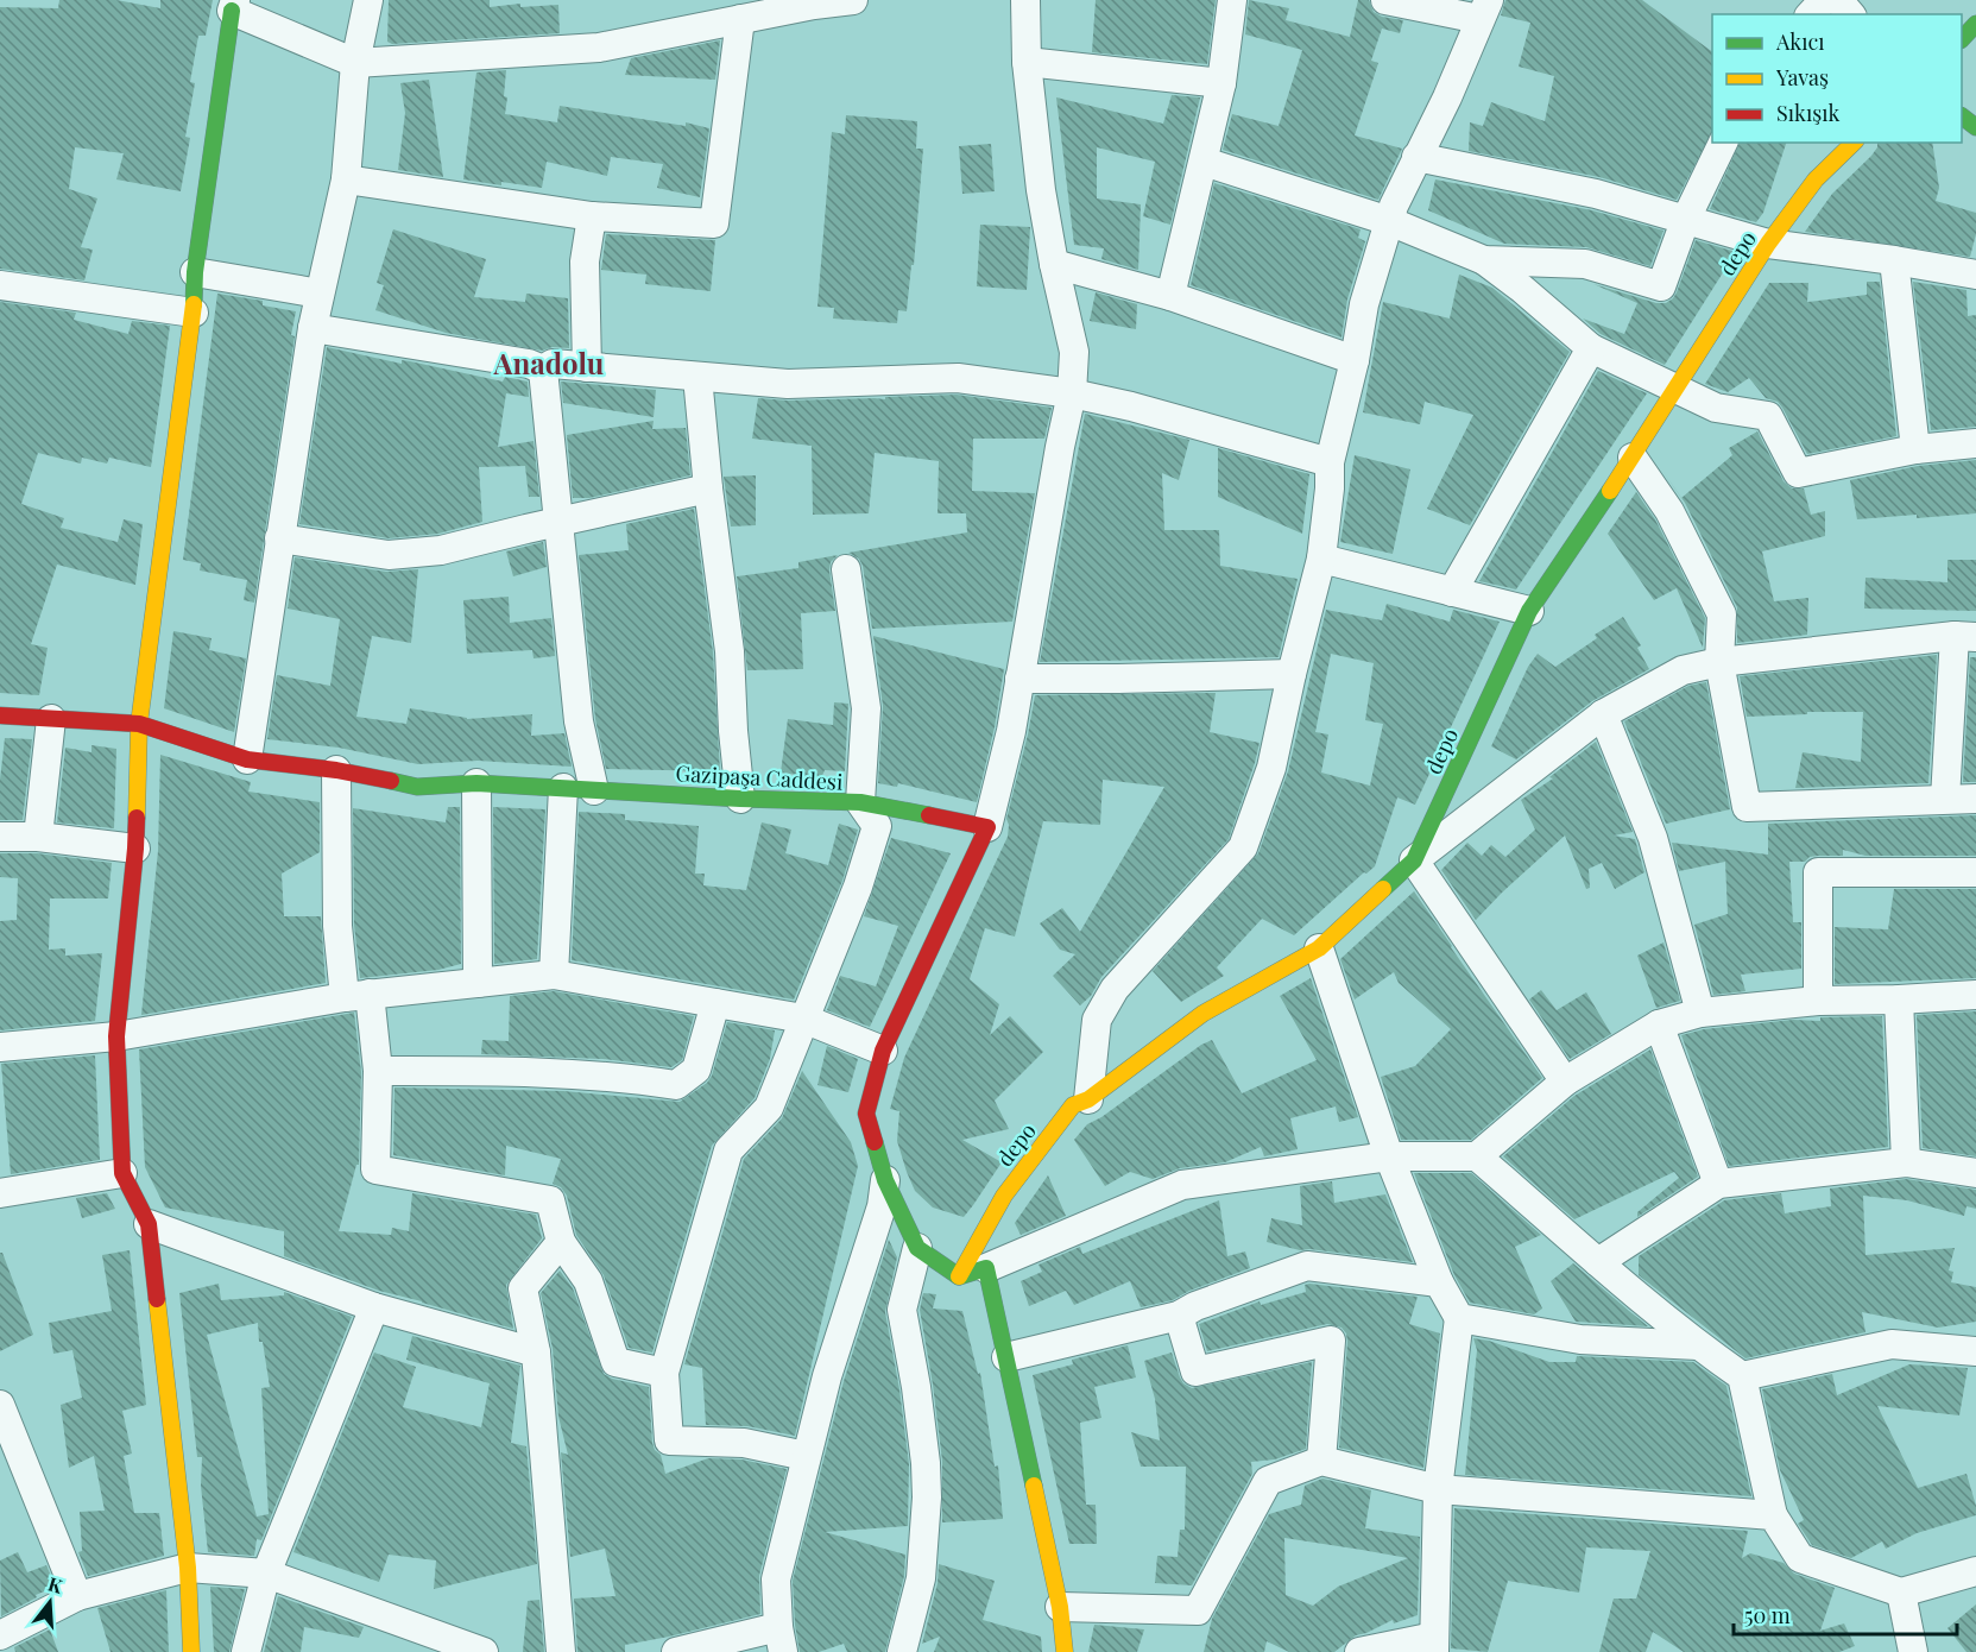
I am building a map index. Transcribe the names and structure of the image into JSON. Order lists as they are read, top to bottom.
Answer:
{
  "streets": {
    "street": ["depo", "Gazipaşa Caddesi"]
  },
  "districts": ["Anadolu"],
  "legend": ["Akıcı", "Yavaş", "Sıkışık"],
  "scale_bar": "50 m",
  "north": "top"
}
